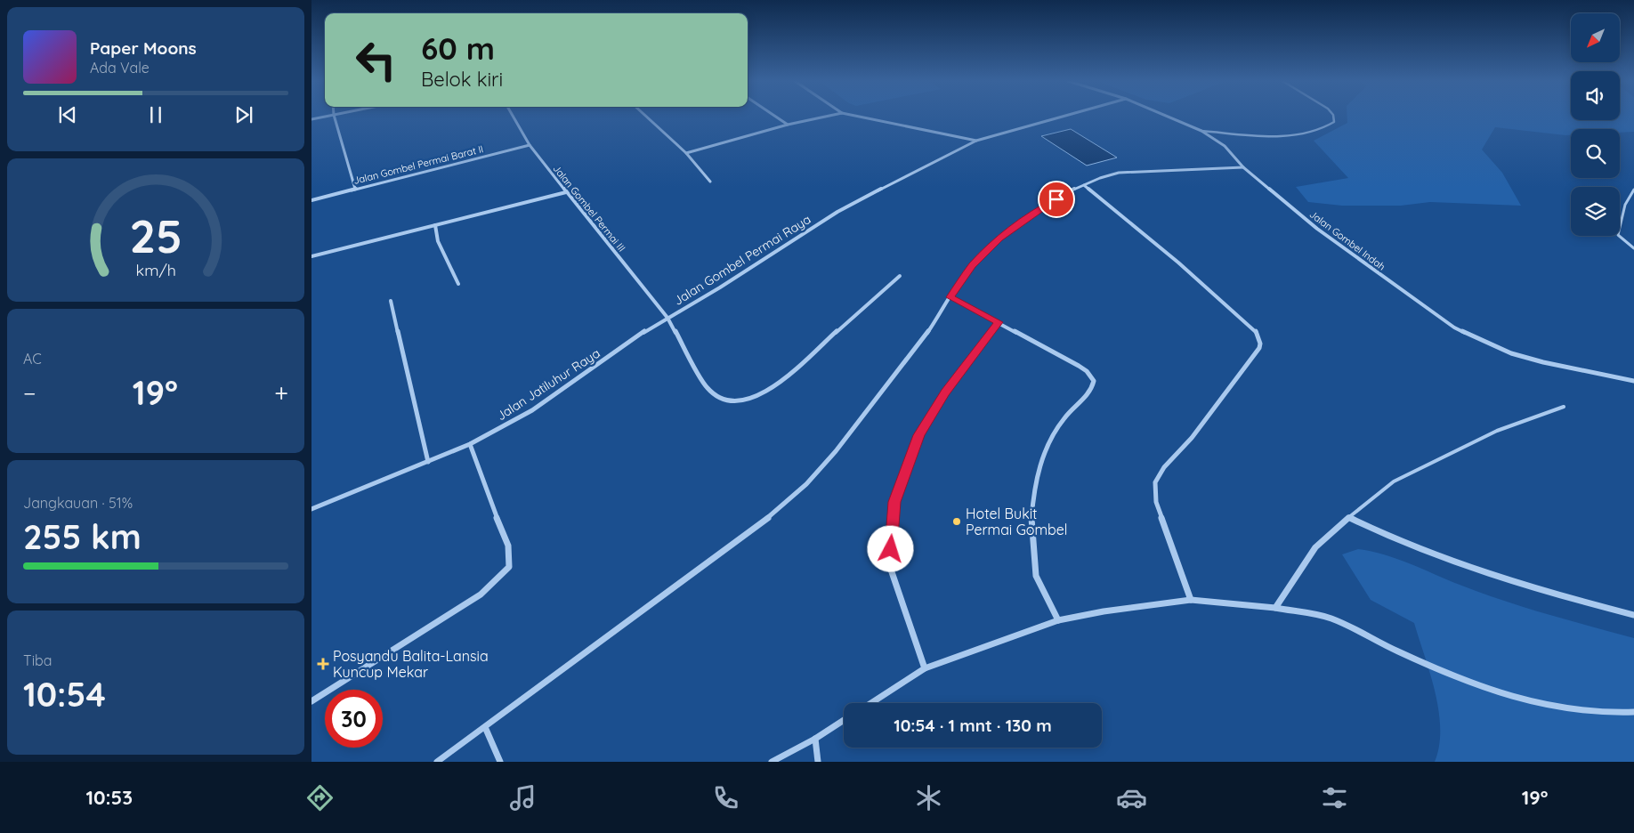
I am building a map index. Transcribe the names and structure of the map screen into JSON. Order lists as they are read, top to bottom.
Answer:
{
  "streets": {
    "street": [
      "Jalan Gombel Permai Barat II",
      "Jalan Gombel Permai III",
      "Jalan Gombel Indah",
      "Jalan Gombel Permai Raya",
      "Jalan Jatiluhur Raya"
    ]
  },
  "crossings": [
    ["Jalan Gombel Permai Barat II", "Jalan Gombel Permai III"],
    ["Jalan Gombel Permai III", "Jalan Gombel Permai Raya"],
    ["Jalan Gombel Permai III", "Jalan Jatiluhur Raya"],
    ["Jalan Gombel Permai Raya", "Jalan Jatiluhur Raya"]
  ],
  "places": {
    "other": ["Hotel Bukit Permai Gombel"],
    "health": ["Posyandu Balita-Lansia Kuncup Mekar"]
  },
  "north": "bottom left",
  "page": {
    "turn": ["60 m", "Belok kiri"],
    "song": ["Paper Moons", "Ada Vale"],
    "tile": [
      "AC",
      ["Jangkauan · 51%", "255 km"],
      ["Tiba", "10:54"]
    ],
    "heat": ["−", "19°", "+"],
    "limit": "30",
    "trip": "10:54 · 1 mnt · 130 m",
    "tabs": ["10:53", "19°"],
    "gauge": ["25", "km/h"]
  }
}
